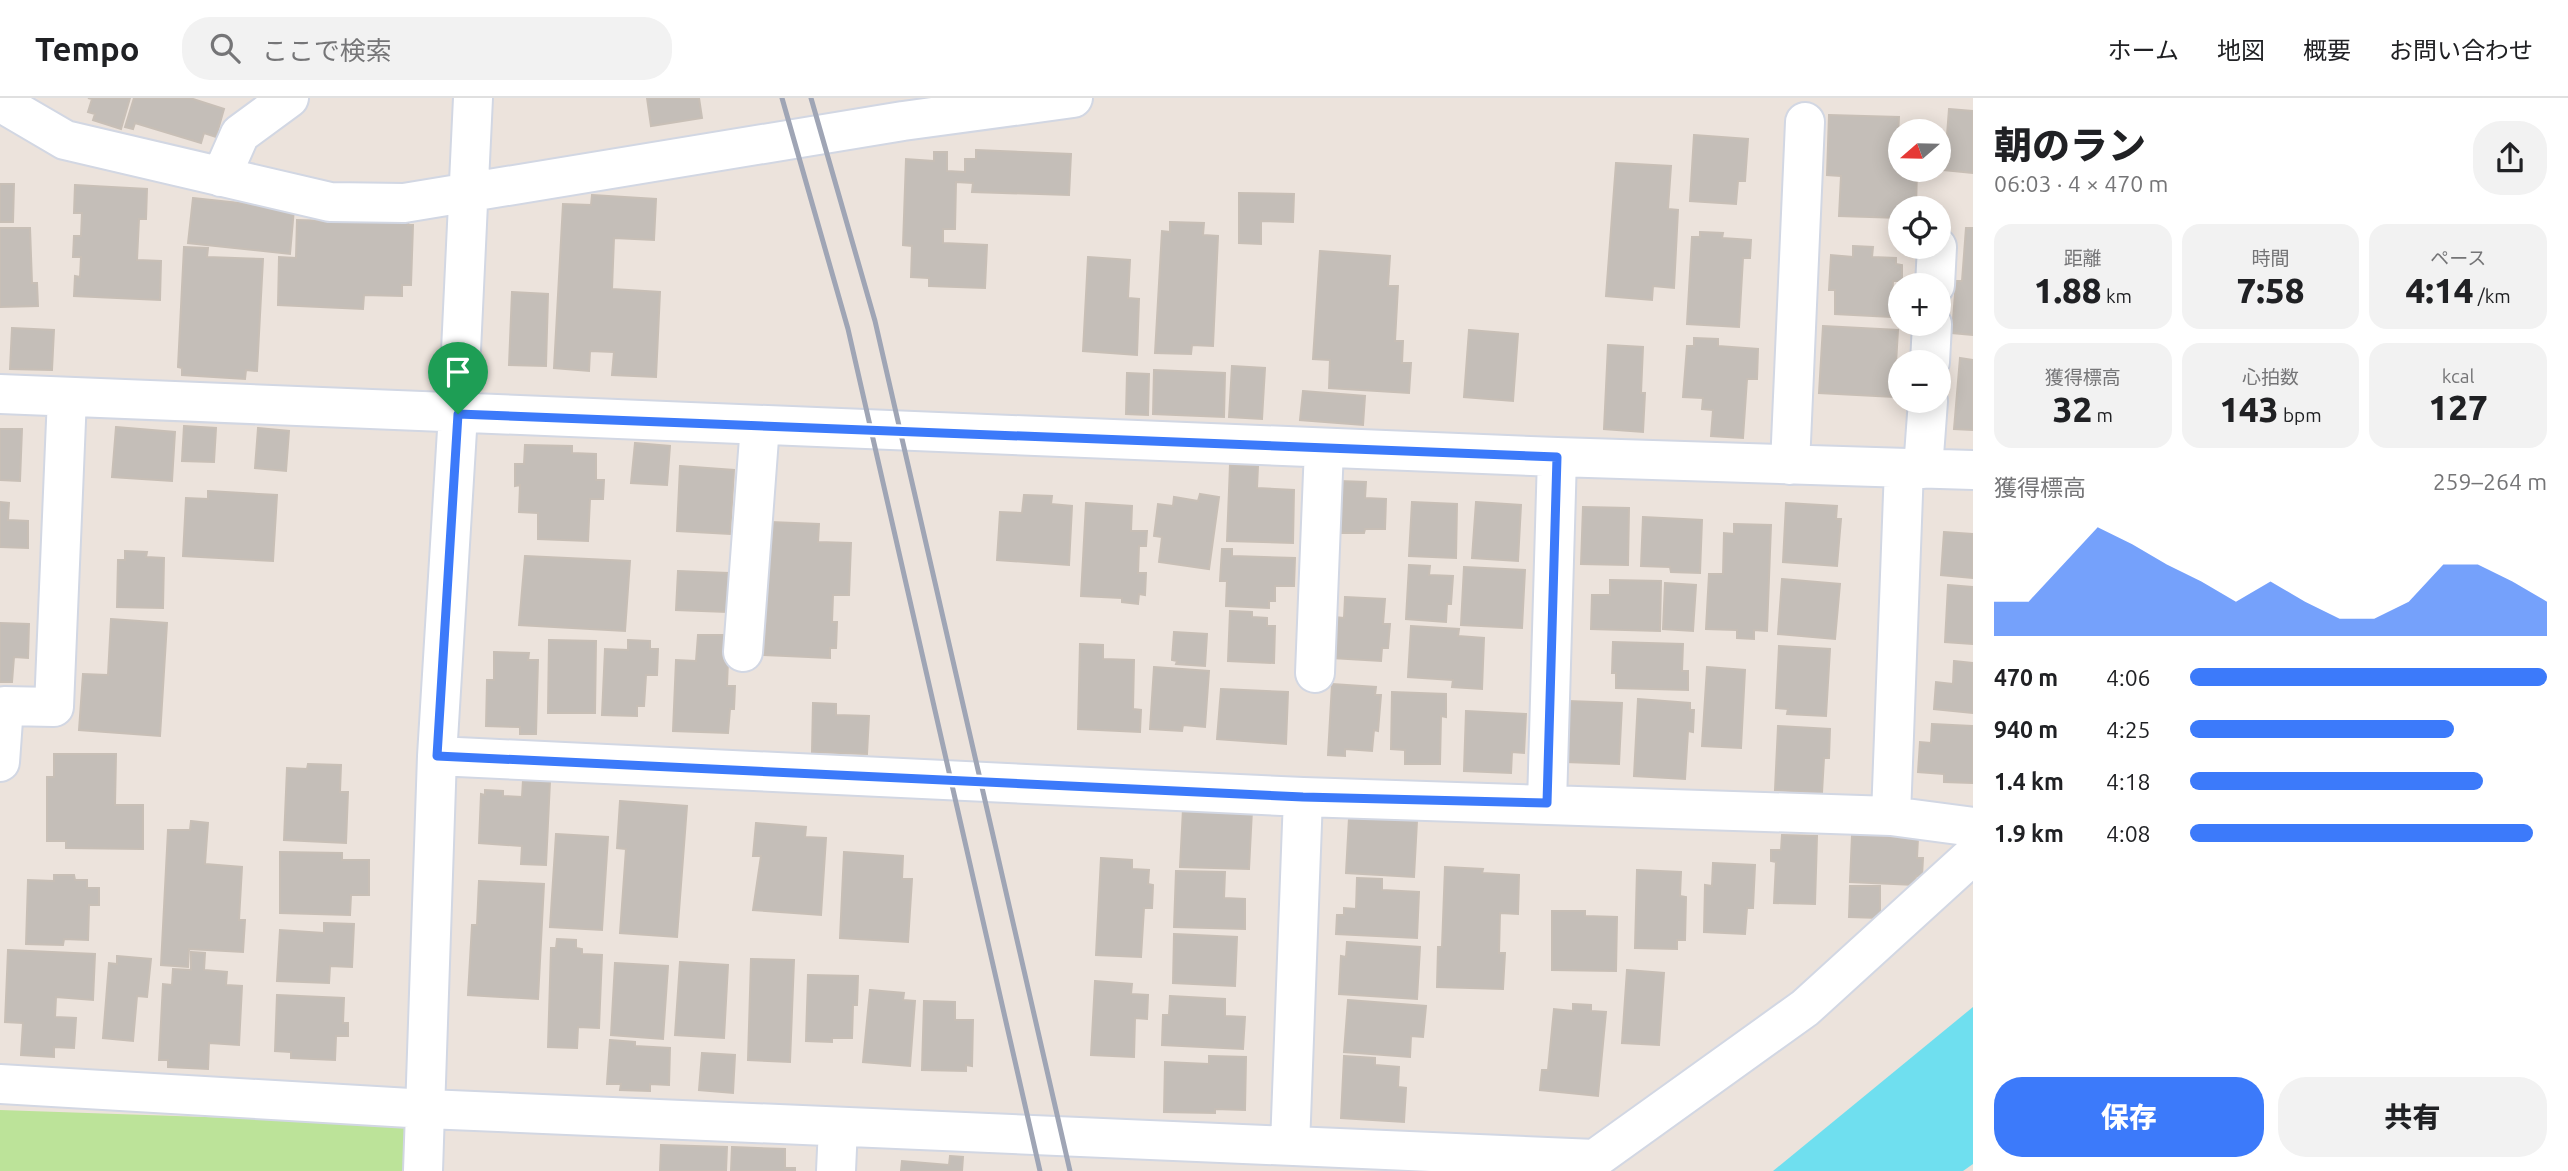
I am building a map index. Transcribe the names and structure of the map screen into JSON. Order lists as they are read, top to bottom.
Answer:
{
  "north": "left",
  "page": {
    "header": "Tempo",
    "search": "ここで検索",
    "nav": [
      "ホーム",
      "地図",
      "概要",
      "お問い合わせ"
    ],
    "heading": ["朝のラン", "06:03 · 4 × 470 m"],
    "map_buttons": ["+", "−"],
    "stats": [
      ["距離", "1.88 km"],
      ["時間", "7:58"],
      ["ペース", "4:14 /km"],
      ["獲得標高", "32 m"],
      ["心拍数", "143 bpm"],
      ["kcal", "127"]
    ],
    "chart": ["獲得標高", "259–264 m"],
    "list": [
      {
        "name": "470 m",
        "note": "4:06"
      },
      {
        "name": "940 m",
        "note": "4:25"
      },
      {
        "name": "1.4 km",
        "note": "4:18"
      },
      {
        "name": "1.9 km",
        "note": "4:08"
      }
    ],
    "buttons": ["保存", "共有"]
  }
}
